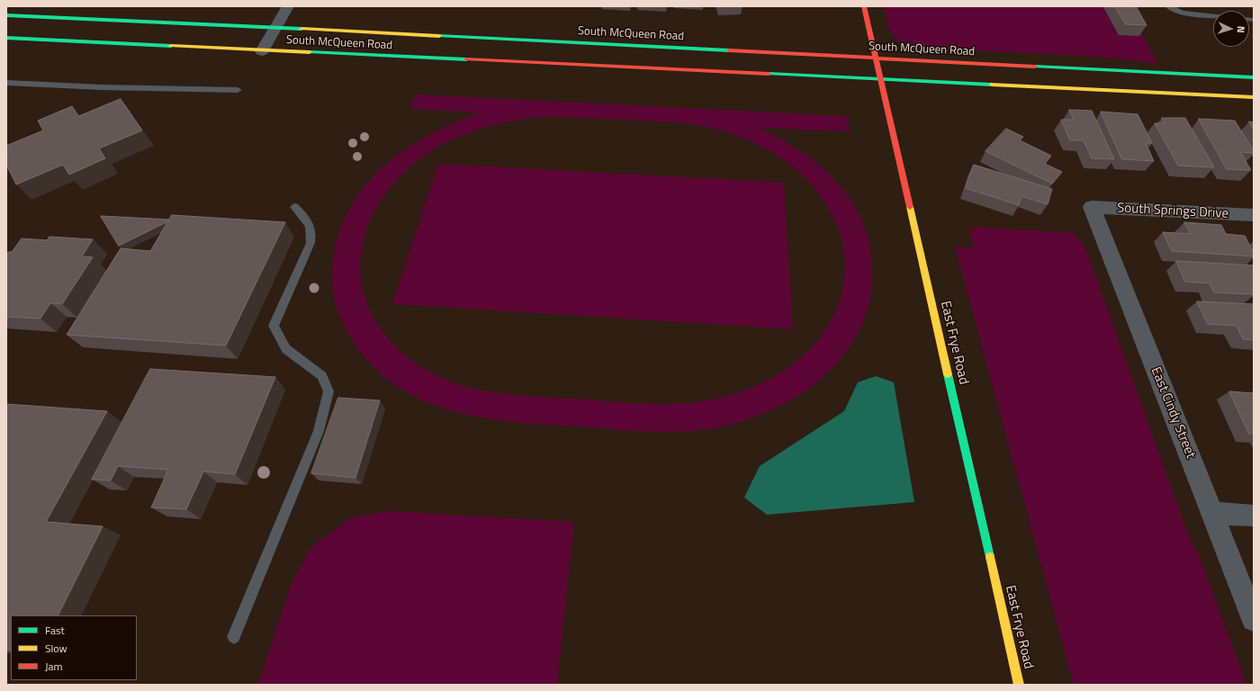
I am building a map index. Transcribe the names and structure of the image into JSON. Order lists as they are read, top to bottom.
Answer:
{
  "streets": {
    "main road": ["South McQueen Road", "East Frye Road"],
    "street": ["South Springs Drive", "East Cindy Street"]
  },
  "crossings": [
    ["South McQueen Road", "East Frye Road"],
    ["South Springs Drive", "East Cindy Street"]
  ],
  "legend": ["Fast", "Slow", "Jam"],
  "north": "right"
}
